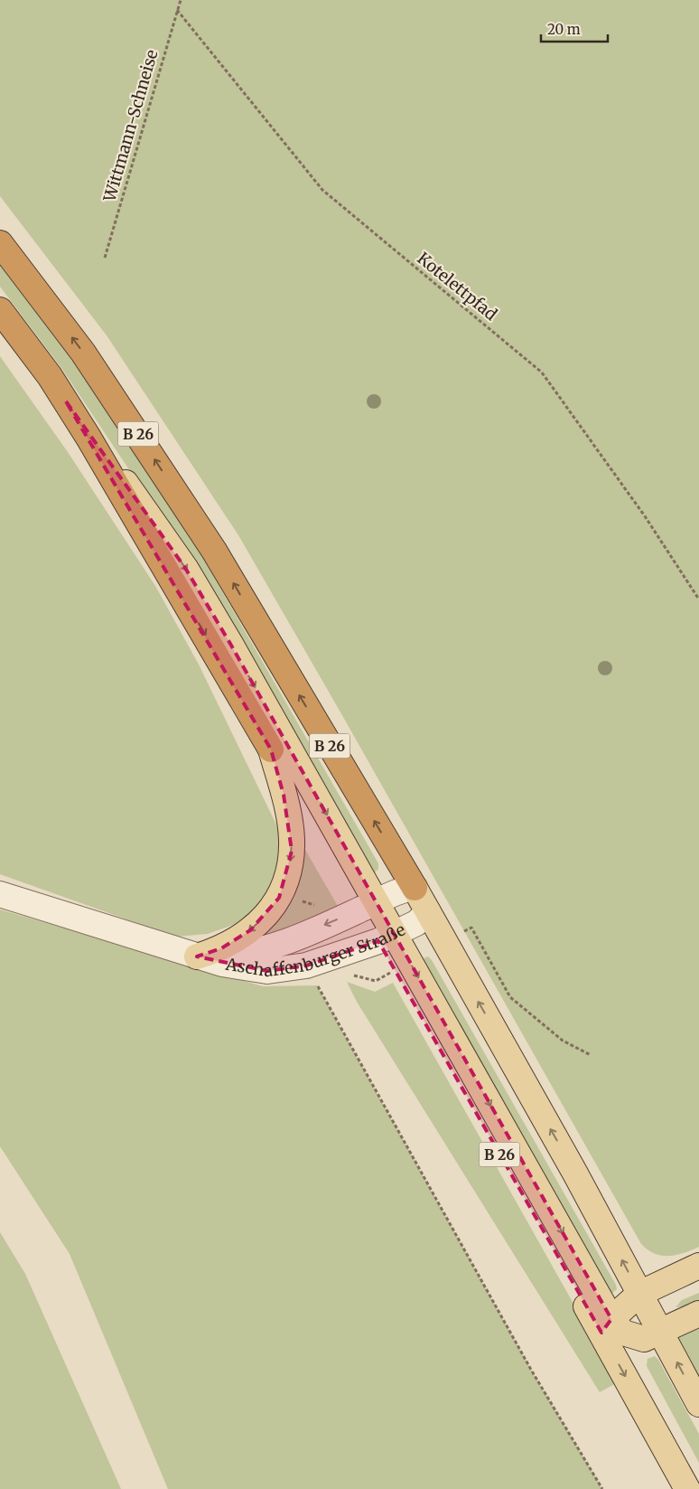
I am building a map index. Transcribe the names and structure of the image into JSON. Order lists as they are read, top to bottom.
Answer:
{
  "streets": {
    "highway": ["B 26"],
    "street": ["Aschaffenburger Straße"],
    "path": ["Wittmann-Schneise", "Kotelettpfad"]
  },
  "crossings": [
    ["Wittmann-Schneise", "Kotelettpfad"],
    ["B 26", "Aschaffenburger Straße"]
  ],
  "scale_bar": "20 m"
}
